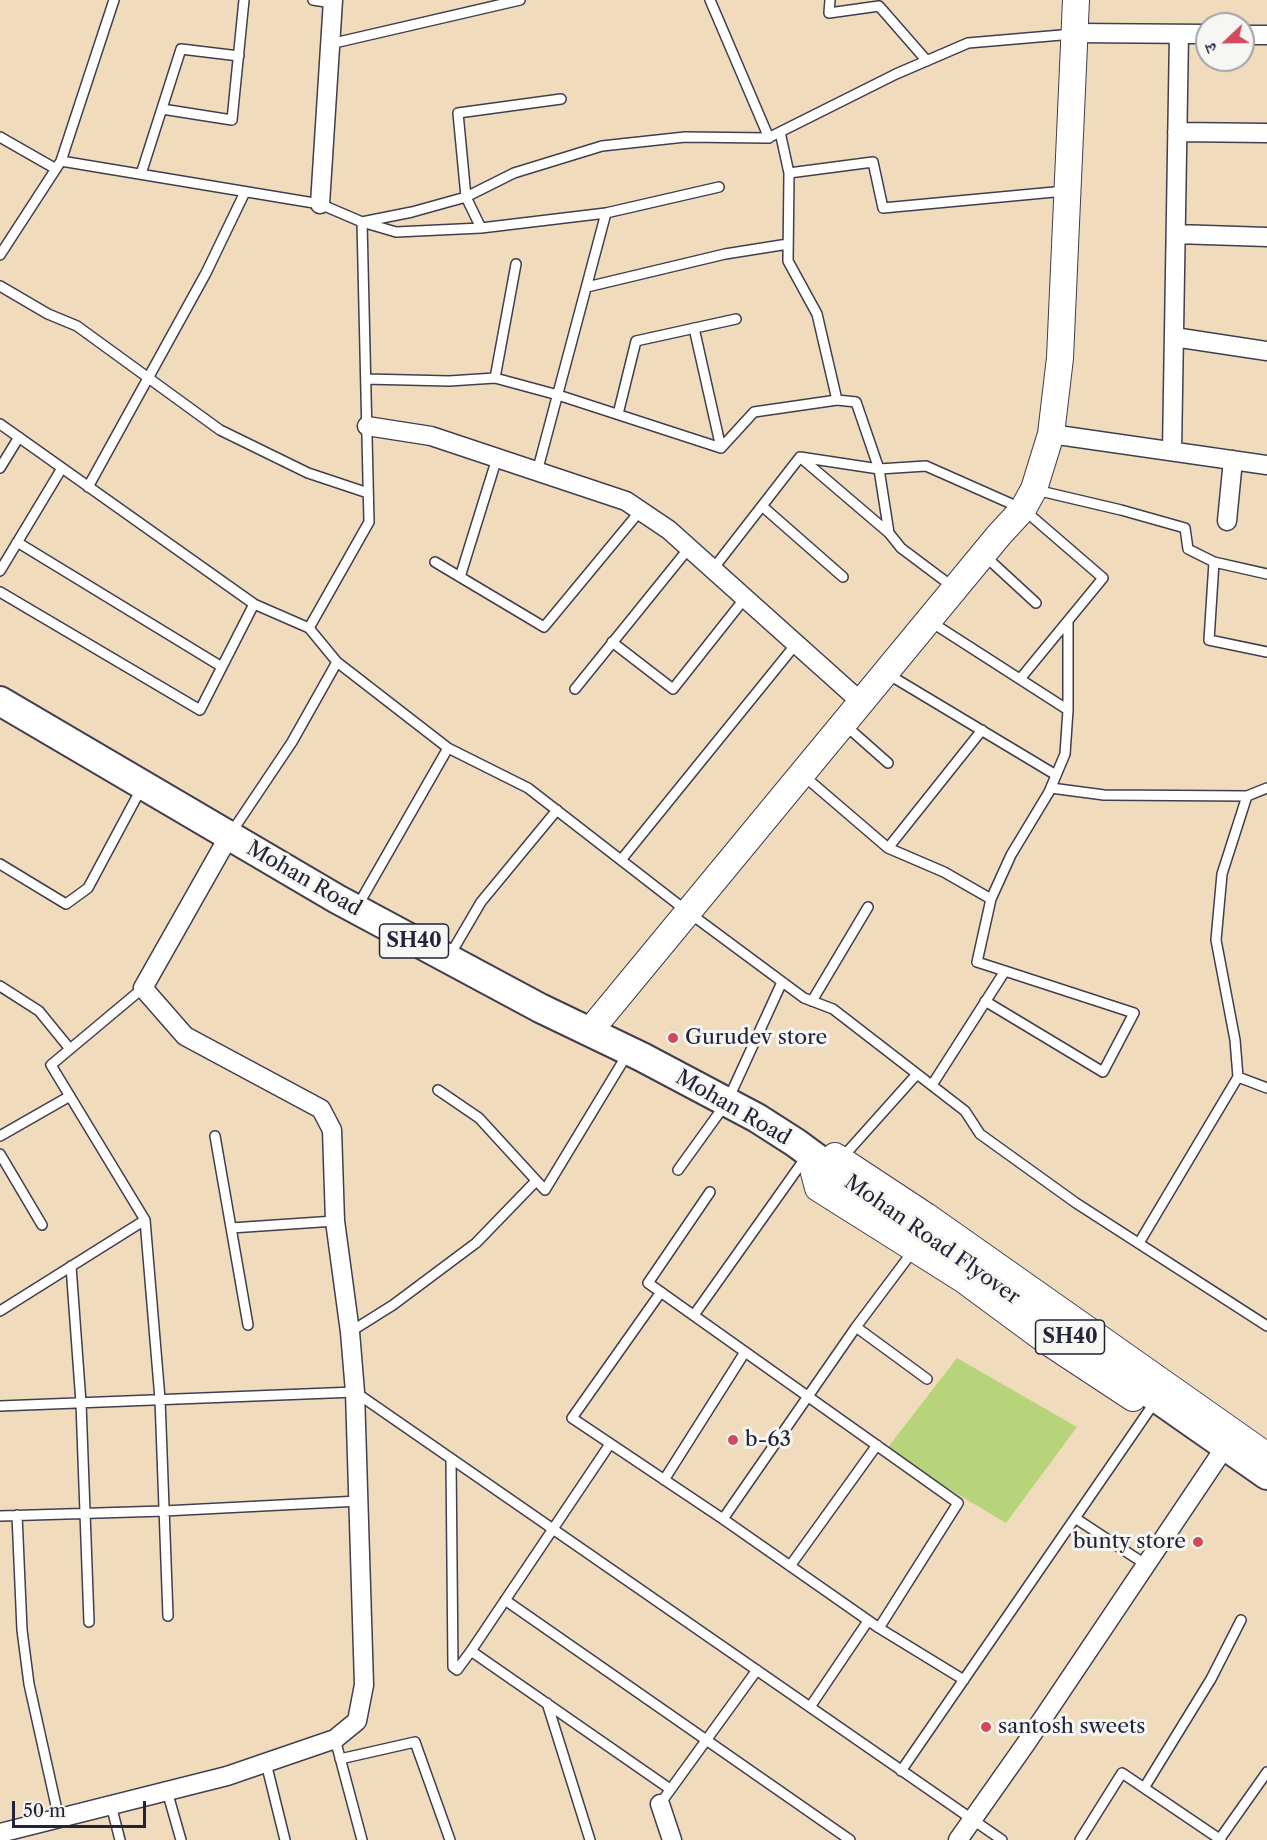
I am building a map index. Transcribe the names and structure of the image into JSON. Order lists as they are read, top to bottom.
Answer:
{
  "streets": {
    "main road": ["Mohan Road", "SH40", "Mohan Road Flyover"]
  },
  "crossings": [
    ["Mohan Road", "Mohan Road Flyover"]
  ],
  "places": [
    "Gurudev store",
    "b-63",
    "bunty store",
    "santosh sweets"
  ],
  "scale_bar": "50 m",
  "north": "left"
}
